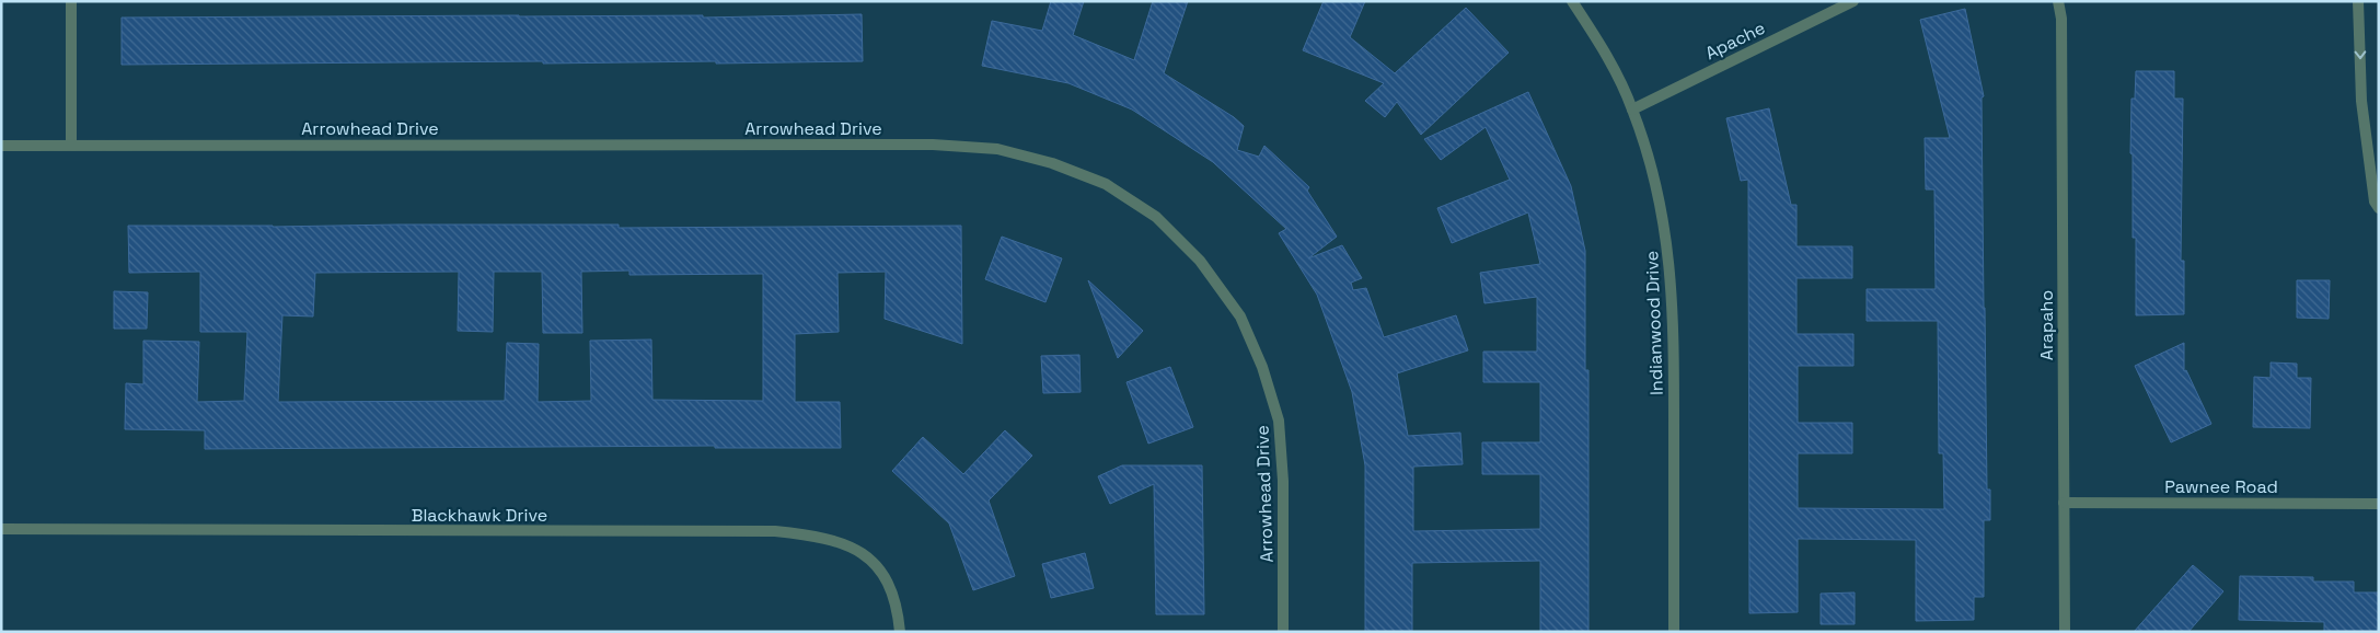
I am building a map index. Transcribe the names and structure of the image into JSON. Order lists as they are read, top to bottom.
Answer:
{
  "streets": {
    "street": [
      "Apache",
      "Arrowhead Drive",
      "Indianwood Drive",
      "Arapaho",
      "Pawnee Road",
      "Blackhawk Drive"
    ]
  },
  "crossings": [
    ["Apache", "Indianwood Drive"],
    ["Arapaho", "Pawnee Road"]
  ]
}
